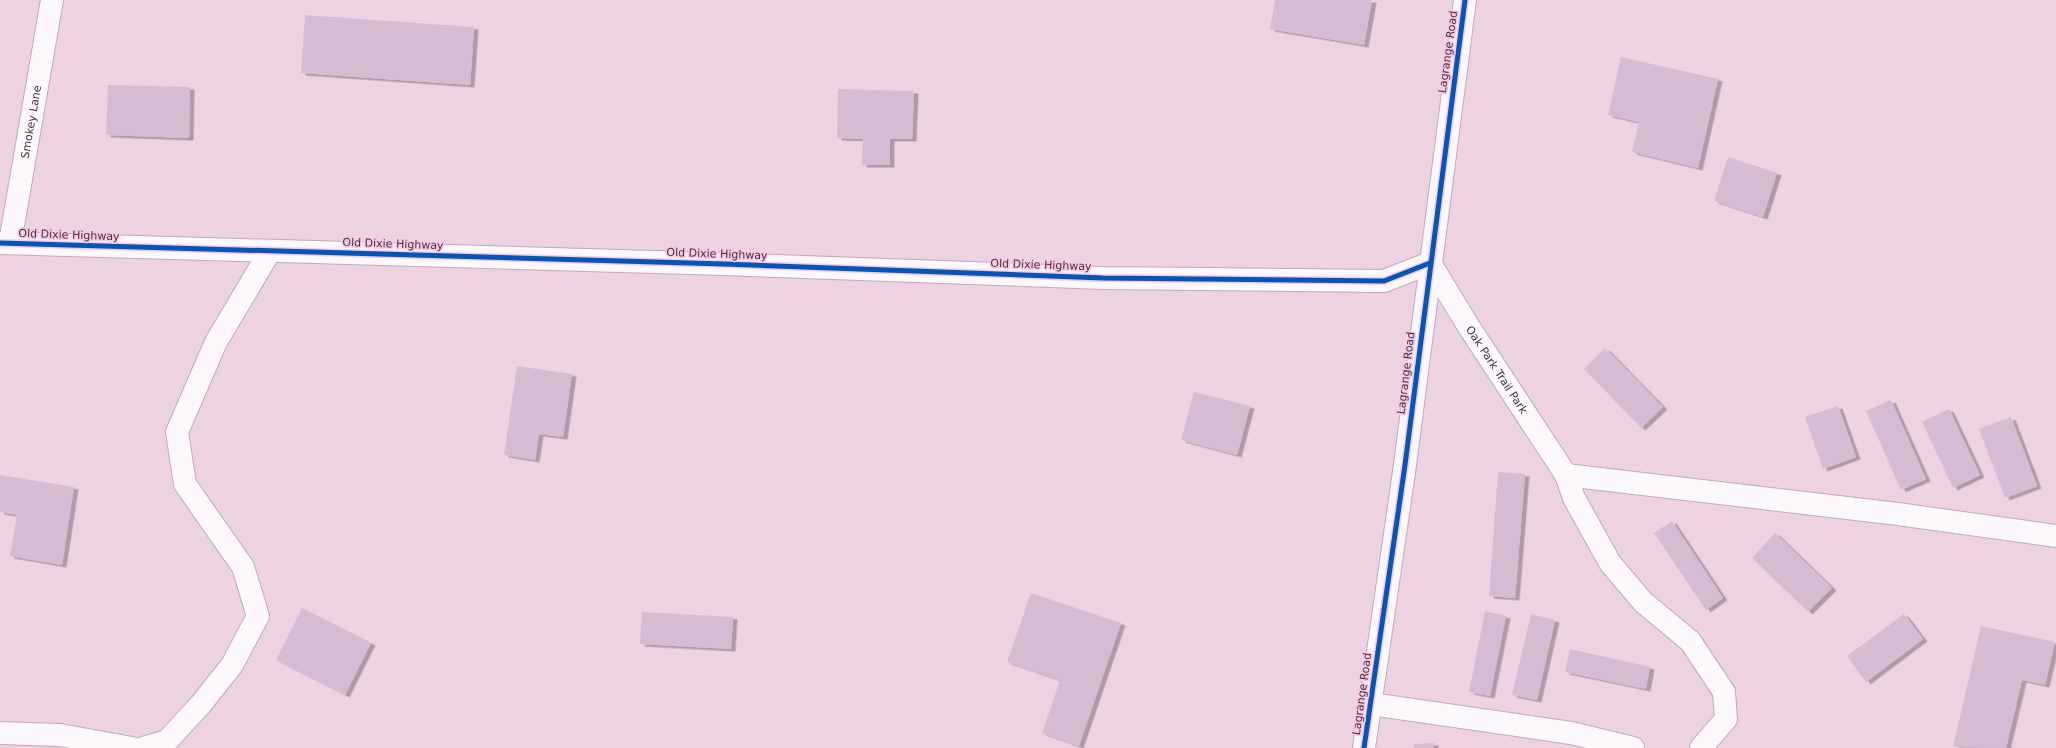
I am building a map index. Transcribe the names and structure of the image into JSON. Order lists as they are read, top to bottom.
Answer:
{
  "streets": {
    "street": [
      "Lagrange Road",
      "Smokey Lane",
      "Old Dixie Highway",
      "Oak Park Trail Park"
    ]
  },
  "crossings": [
    ["Lagrange Road", "Old Dixie Highway"],
    ["Lagrange Road", "Oak Park Trail Park"],
    ["Smokey Lane", "Old Dixie Highway"],
    ["Old Dixie Highway", "Oak Park Trail Park"]
  ]
}
